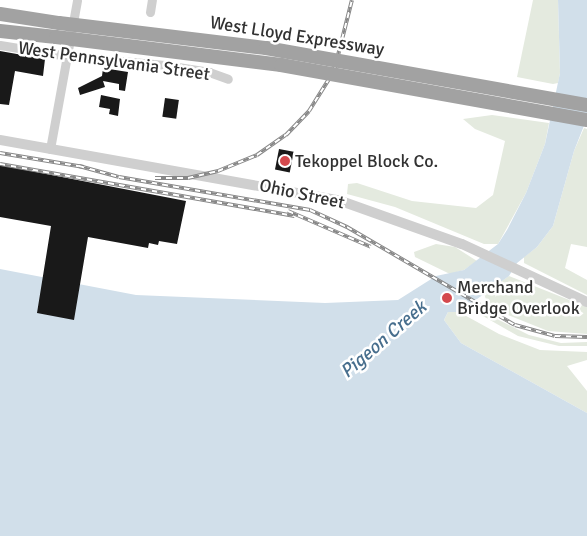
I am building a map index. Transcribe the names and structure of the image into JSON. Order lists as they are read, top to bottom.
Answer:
{
  "streets": {
    "highway": ["West Lloyd Expressway"],
    "street": ["West Pennsylvania Street", "Ohio Street"]
  },
  "water": ["Pigeon Creek"],
  "places": ["Tekoppel Block Co.", "Merchand Bridge Overlook"]
}
